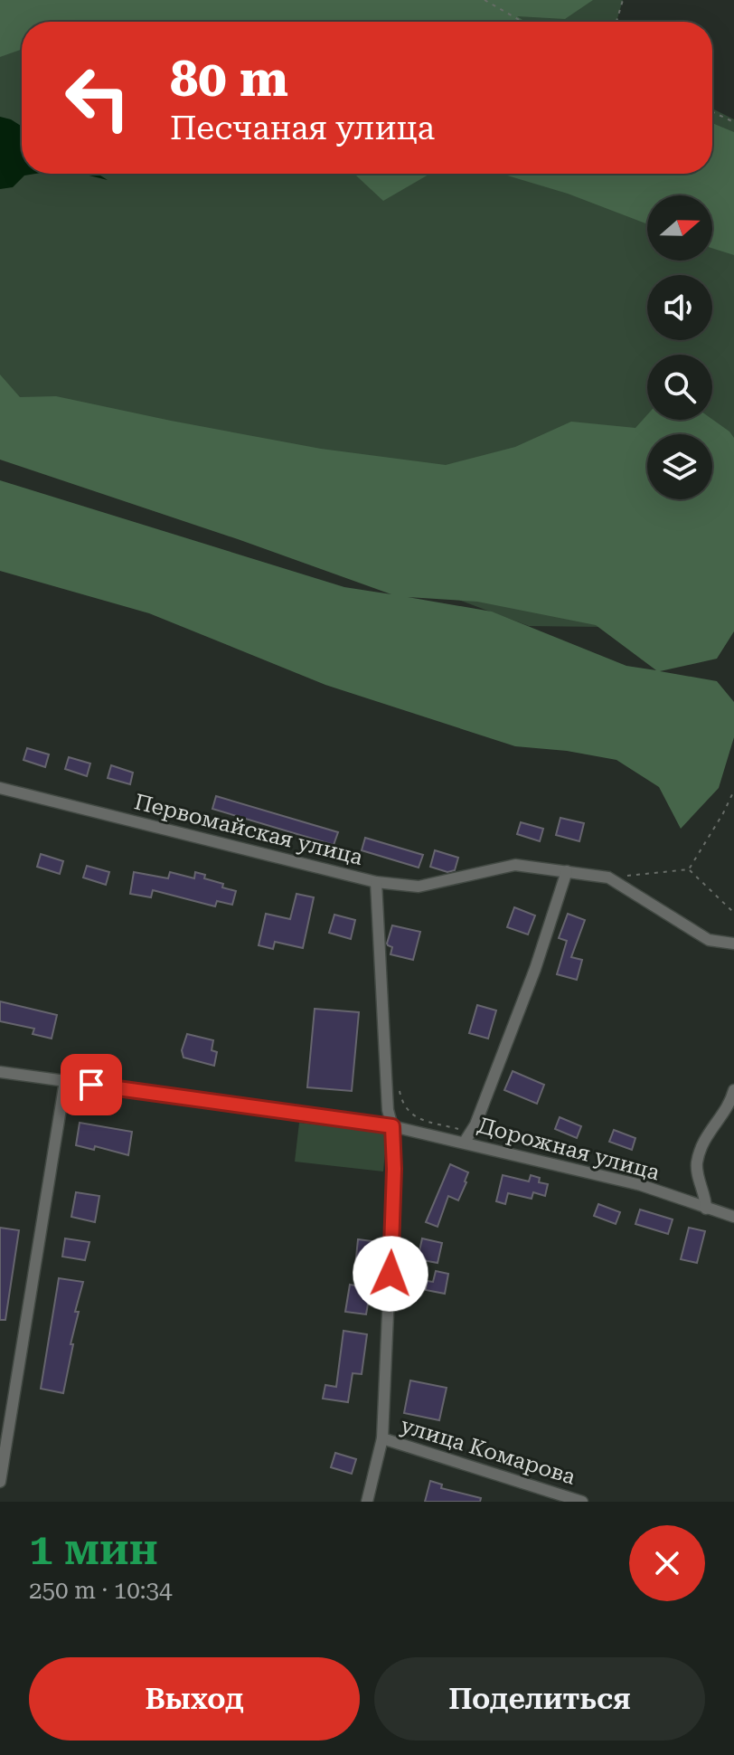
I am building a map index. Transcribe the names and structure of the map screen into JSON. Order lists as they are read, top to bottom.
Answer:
{
  "streets": {
    "street": ["Первомайская улица", "Дорожная улица", "улица Комарова"]
  },
  "crossings": [
    ["Первомайская улица", "Дорожная улица"],
    ["Первомайская улица", "улица Комарова"],
    ["Дорожная улица", "улица Комарова"]
  ],
  "north": "right",
  "page": {
    "turn": ["80 m", "Песчаная улица"],
    "heading": ["1 мин", "250 m · 10:34"],
    "buttons": ["Выход", "Поделиться"]
  }
}
